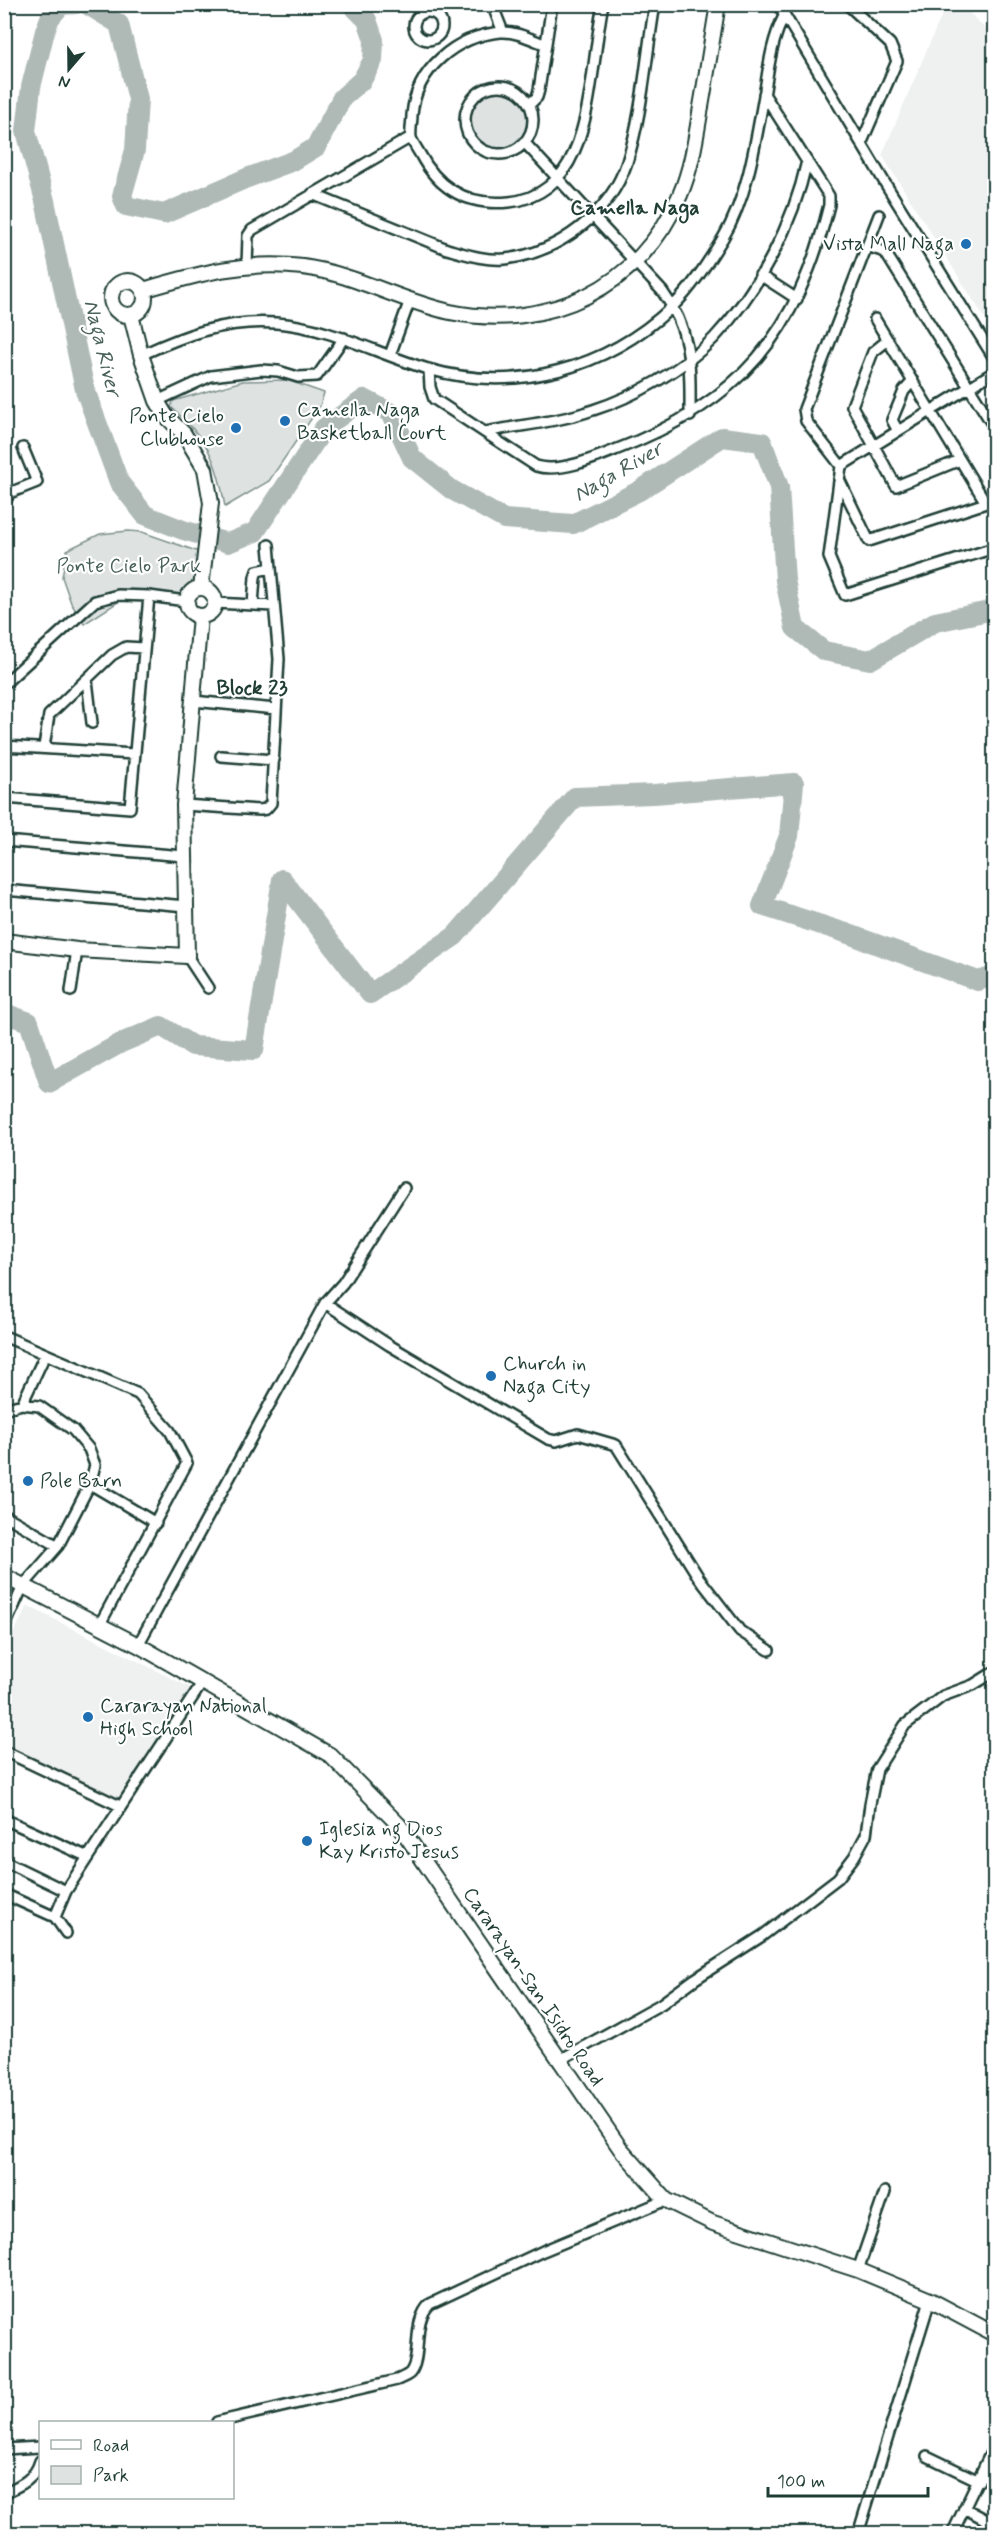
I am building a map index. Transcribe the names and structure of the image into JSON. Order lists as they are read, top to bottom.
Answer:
{
  "streets": {
    "street": ["Cararayan-San Isidro Road"]
  },
  "districts": ["Camella Naga", "Block 23"],
  "water": ["Naga River"],
  "parks": ["Ponte Cielo Park"],
  "places": [
    "Vista Mall Naga",
    "Camella Naga Basketball Court",
    "Ponte Cielo Clubhouse",
    "Church in Naga City",
    "Pole Barn",
    "Cararayan National High School",
    "Iglesia ng Dios Kay Kristo Jesus"
  ],
  "legend": ["Road", "Park"],
  "scale_bar": "100 m",
  "north": "bottom"
}
